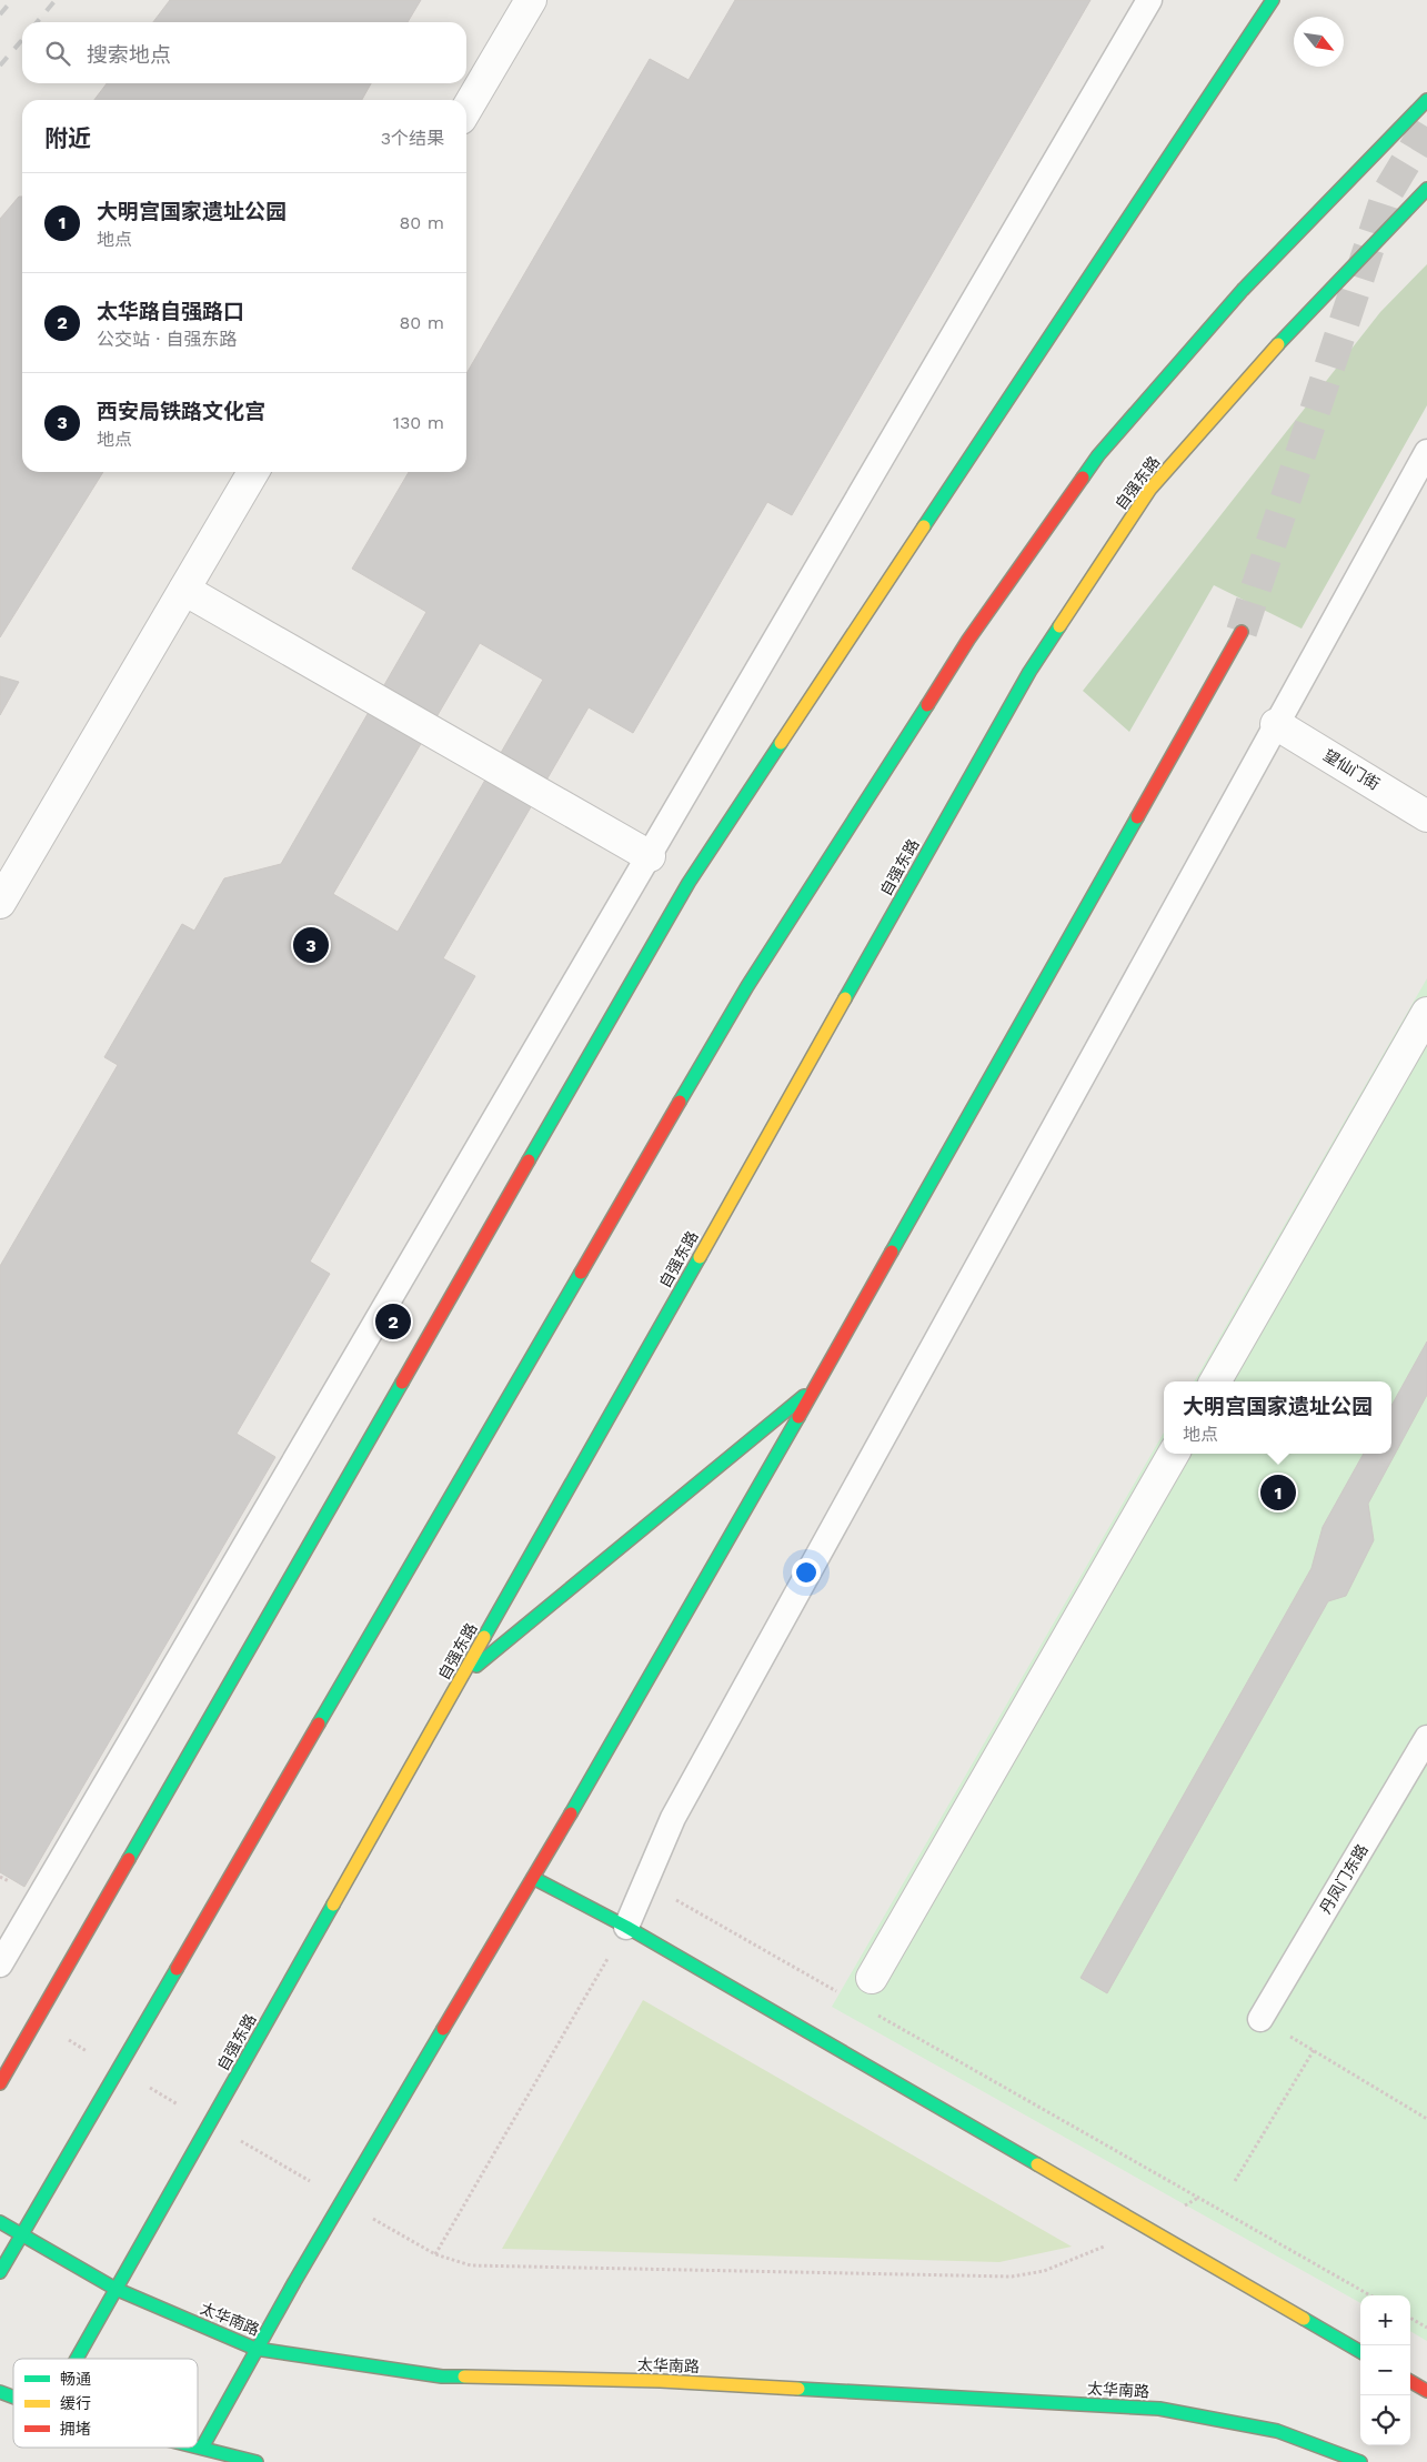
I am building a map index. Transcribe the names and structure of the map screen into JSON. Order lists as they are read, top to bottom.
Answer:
{
  "streets": {
    "main road": ["自强东路", "太华南路"],
    "street": ["望仙门街"],
    "lane": ["丹凤门东路"]
  },
  "crossings": [
    ["自强东路", "太华南路"]
  ],
  "legend": ["畅通", "缓行", "拥堵"],
  "north": "bottom right",
  "page": {
    "search": "搜索地点",
    "heading": ["附近", "3个结果"],
    "list": [
      {
        "mark": "1",
        "name": "大明宫国家遗址公园",
        "note": "地点",
        "value": "80 m"
      },
      {
        "mark": "2",
        "name": "太华路自强路口",
        "note": "公交站 · 自强东路",
        "value": "80 m"
      },
      {
        "mark": "3",
        "name": "西安局铁路文化宫",
        "note": "地点",
        "value": "130 m"
      }
    ],
    "pins": ["3", "2", "1"],
    "popup": ["大明宫国家遗址公园", "地点"],
    "map_buttons": ["+", "−"]
  }
}
